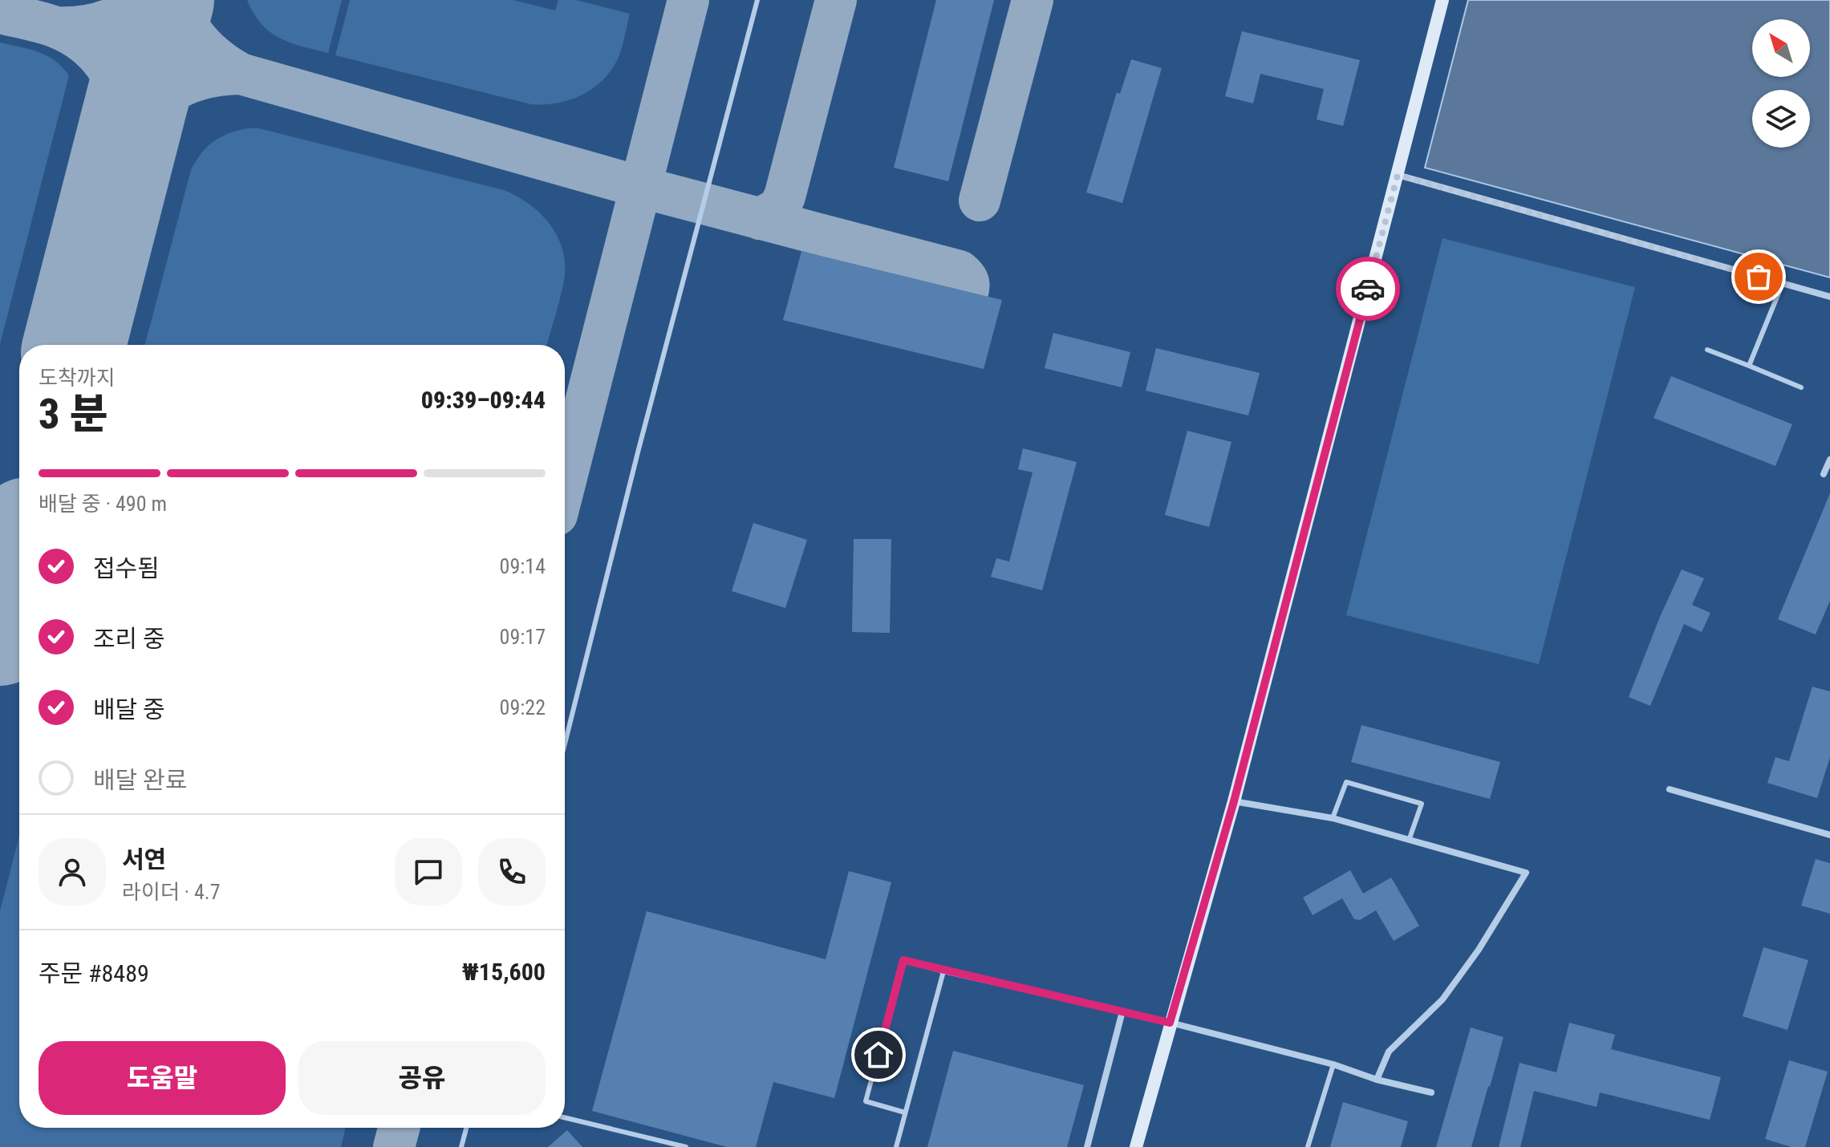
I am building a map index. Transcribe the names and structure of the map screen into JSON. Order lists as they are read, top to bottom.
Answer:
{
  "north": "top left",
  "page": {
    "heading": ["3 분", "도착까지", "09:39–09:44"],
    "panel": [
      "서연",
      "라이더 · 4.7",
      "주문 #8489",
      "₩15,600"
    ],
    "bar": "배달 중 · 490 m",
    "list": [
      ["접수됨", "09:14"],
      ["조리 중", "09:17"],
      ["배달 중", "09:22"],
      "배달 완료"
    ],
    "buttons": ["도움말", "공유"]
  }
}
